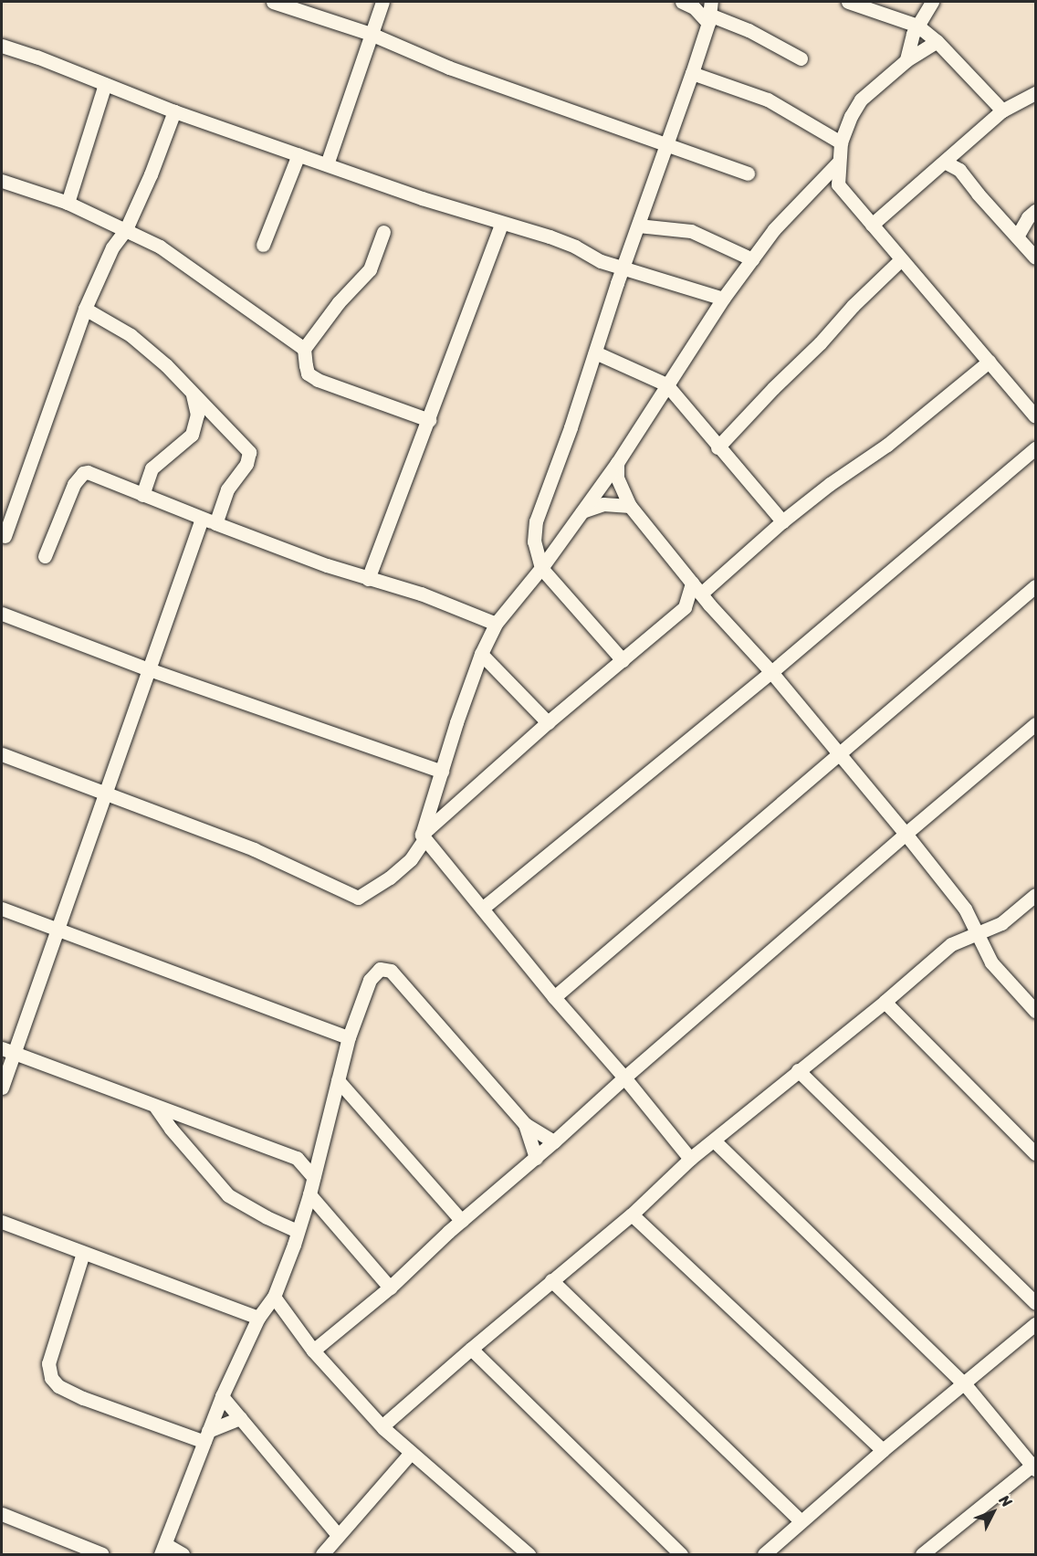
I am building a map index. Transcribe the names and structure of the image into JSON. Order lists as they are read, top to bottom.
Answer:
{
  "north": "top right"
}
